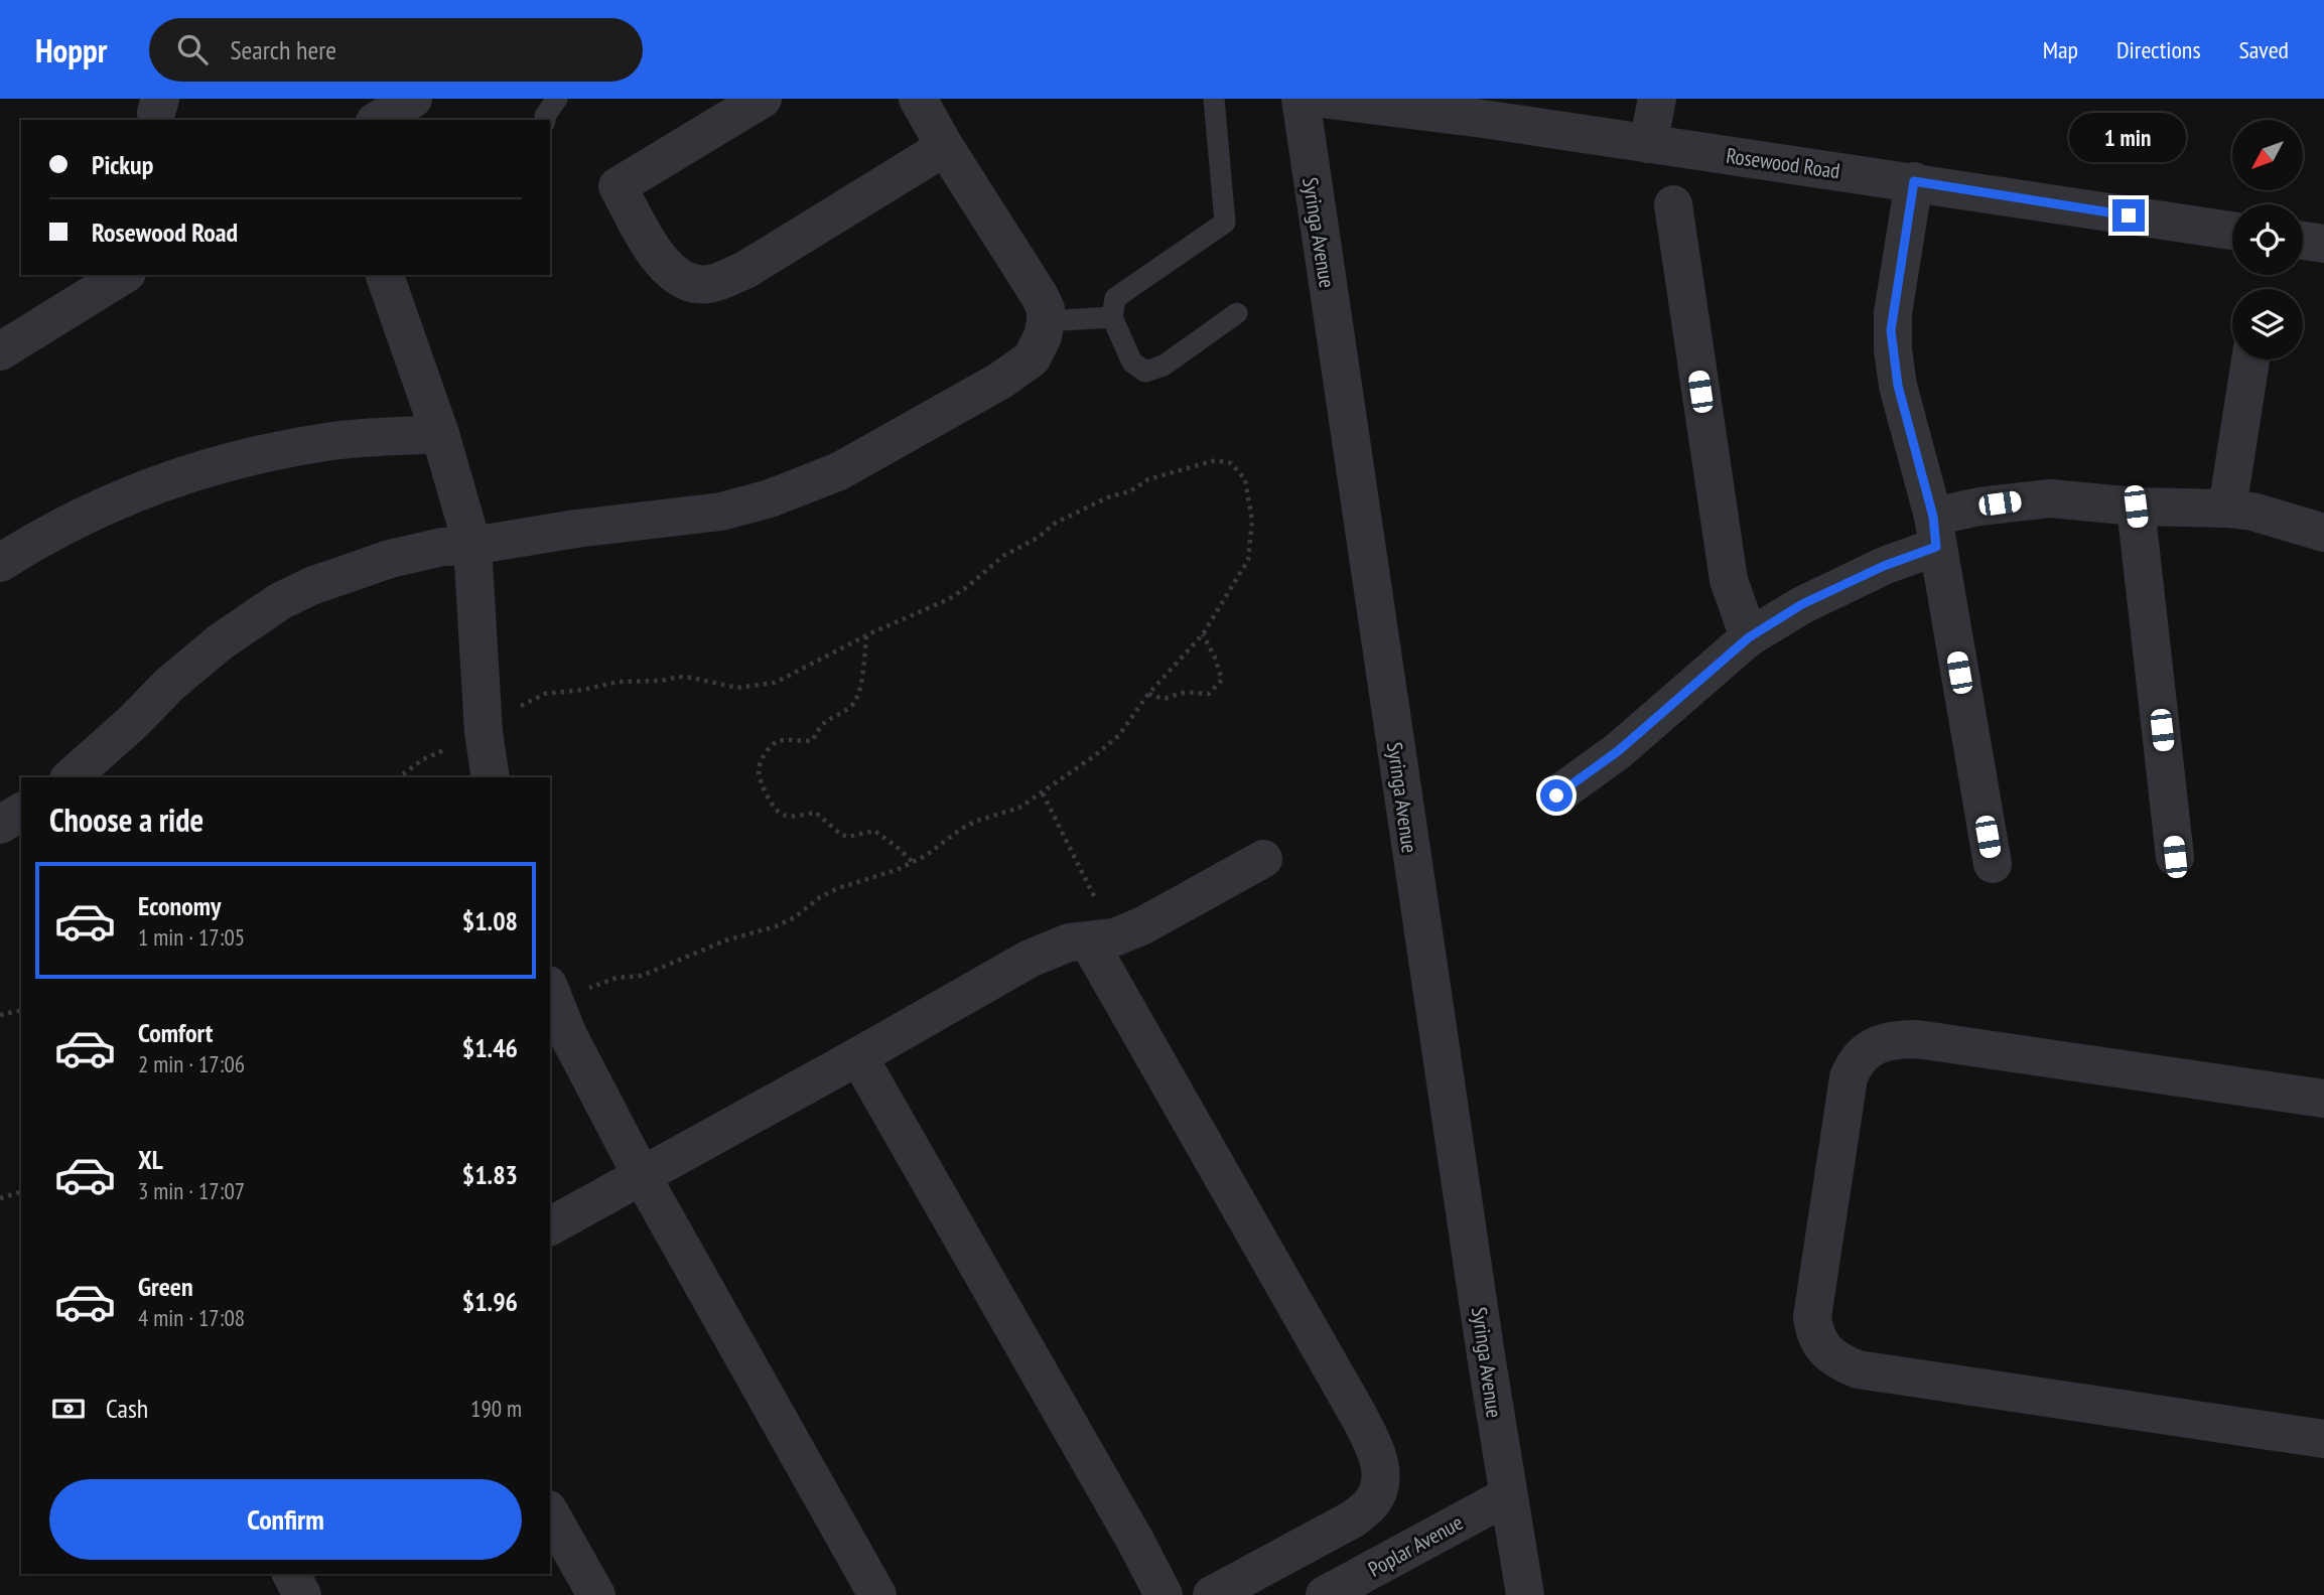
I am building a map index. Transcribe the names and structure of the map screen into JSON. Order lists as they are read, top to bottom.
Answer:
{
  "streets": {
    "street": ["Rosewood Road", "Syringa Avenue", "Poplar Avenue"]
  },
  "crossings": [
    ["Syringa Avenue", "Poplar Avenue"]
  ],
  "north": "bottom left",
  "page": {
    "header": "Hoppr",
    "search": "Search here",
    "nav": ["Map", "Directions", "Saved"],
    "bubble": "1 min",
    "banner": ["Pickup", "Rosewood Road"],
    "heading": "Choose a ride",
    "list": [
      {
        "name": "Economy",
        "note": "1 min · 17:05",
        "value": "$1.08"
      },
      {
        "name": "Comfort",
        "note": "2 min · 17:06",
        "value": "$1.46"
      },
      {
        "name": "XL",
        "note": "3 min · 17:07",
        "value": "$1.83"
      },
      {
        "name": "Green",
        "note": "4 min · 17:08",
        "value": "$1.96"
      }
    ],
    "pay": ["Cash", "190 m"],
    "buttons": "Confirm"
  }
}
